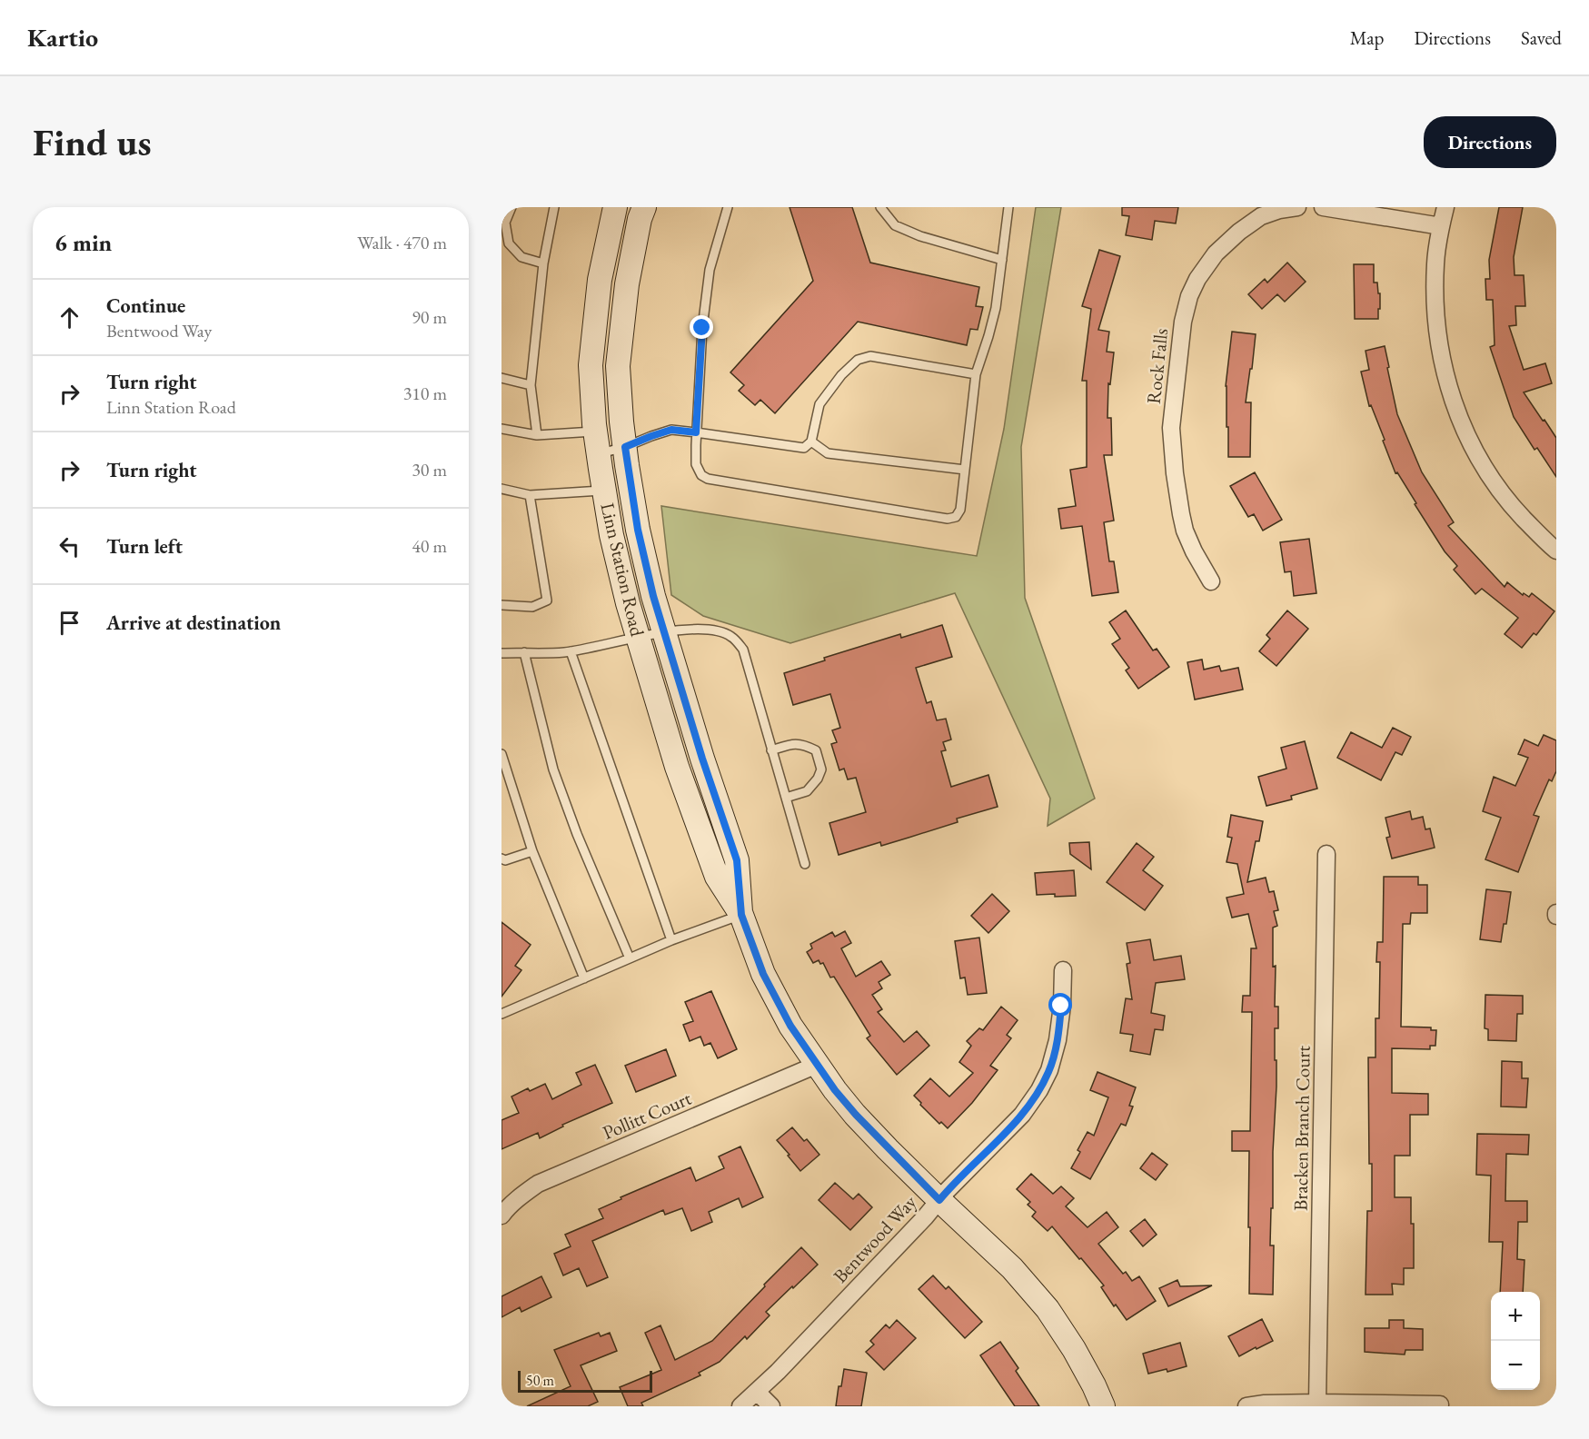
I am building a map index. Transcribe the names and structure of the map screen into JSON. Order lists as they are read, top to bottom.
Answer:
{
  "streets": {
    "street": [
      "Rock Falls",
      "Linn Station Road",
      "Pollitt Court",
      "Bracken Branch Court",
      "Bentwood Way"
    ]
  },
  "crossings": [
    ["Linn Station Road", "Pollitt Court"],
    ["Linn Station Road", "Bentwood Way"]
  ],
  "scale_bar": "50 m",
  "page": {
    "header": "Kartio",
    "nav": ["Map", "Directions", "Saved"],
    "buttons": "Directions",
    "title": "Find us",
    "heading": ["6 min", "Walk · 470 m"],
    "list": [
      ["Continue", "Bentwood Way", "90 m"],
      ["Turn right", "Linn Station Road", "310 m"],
      ["Turn right", "30 m"],
      ["Turn left", "40 m"],
      "Arrive at destination"
    ],
    "map_buttons": ["+", "−"],
    "scale": "50 m"
  }
}
